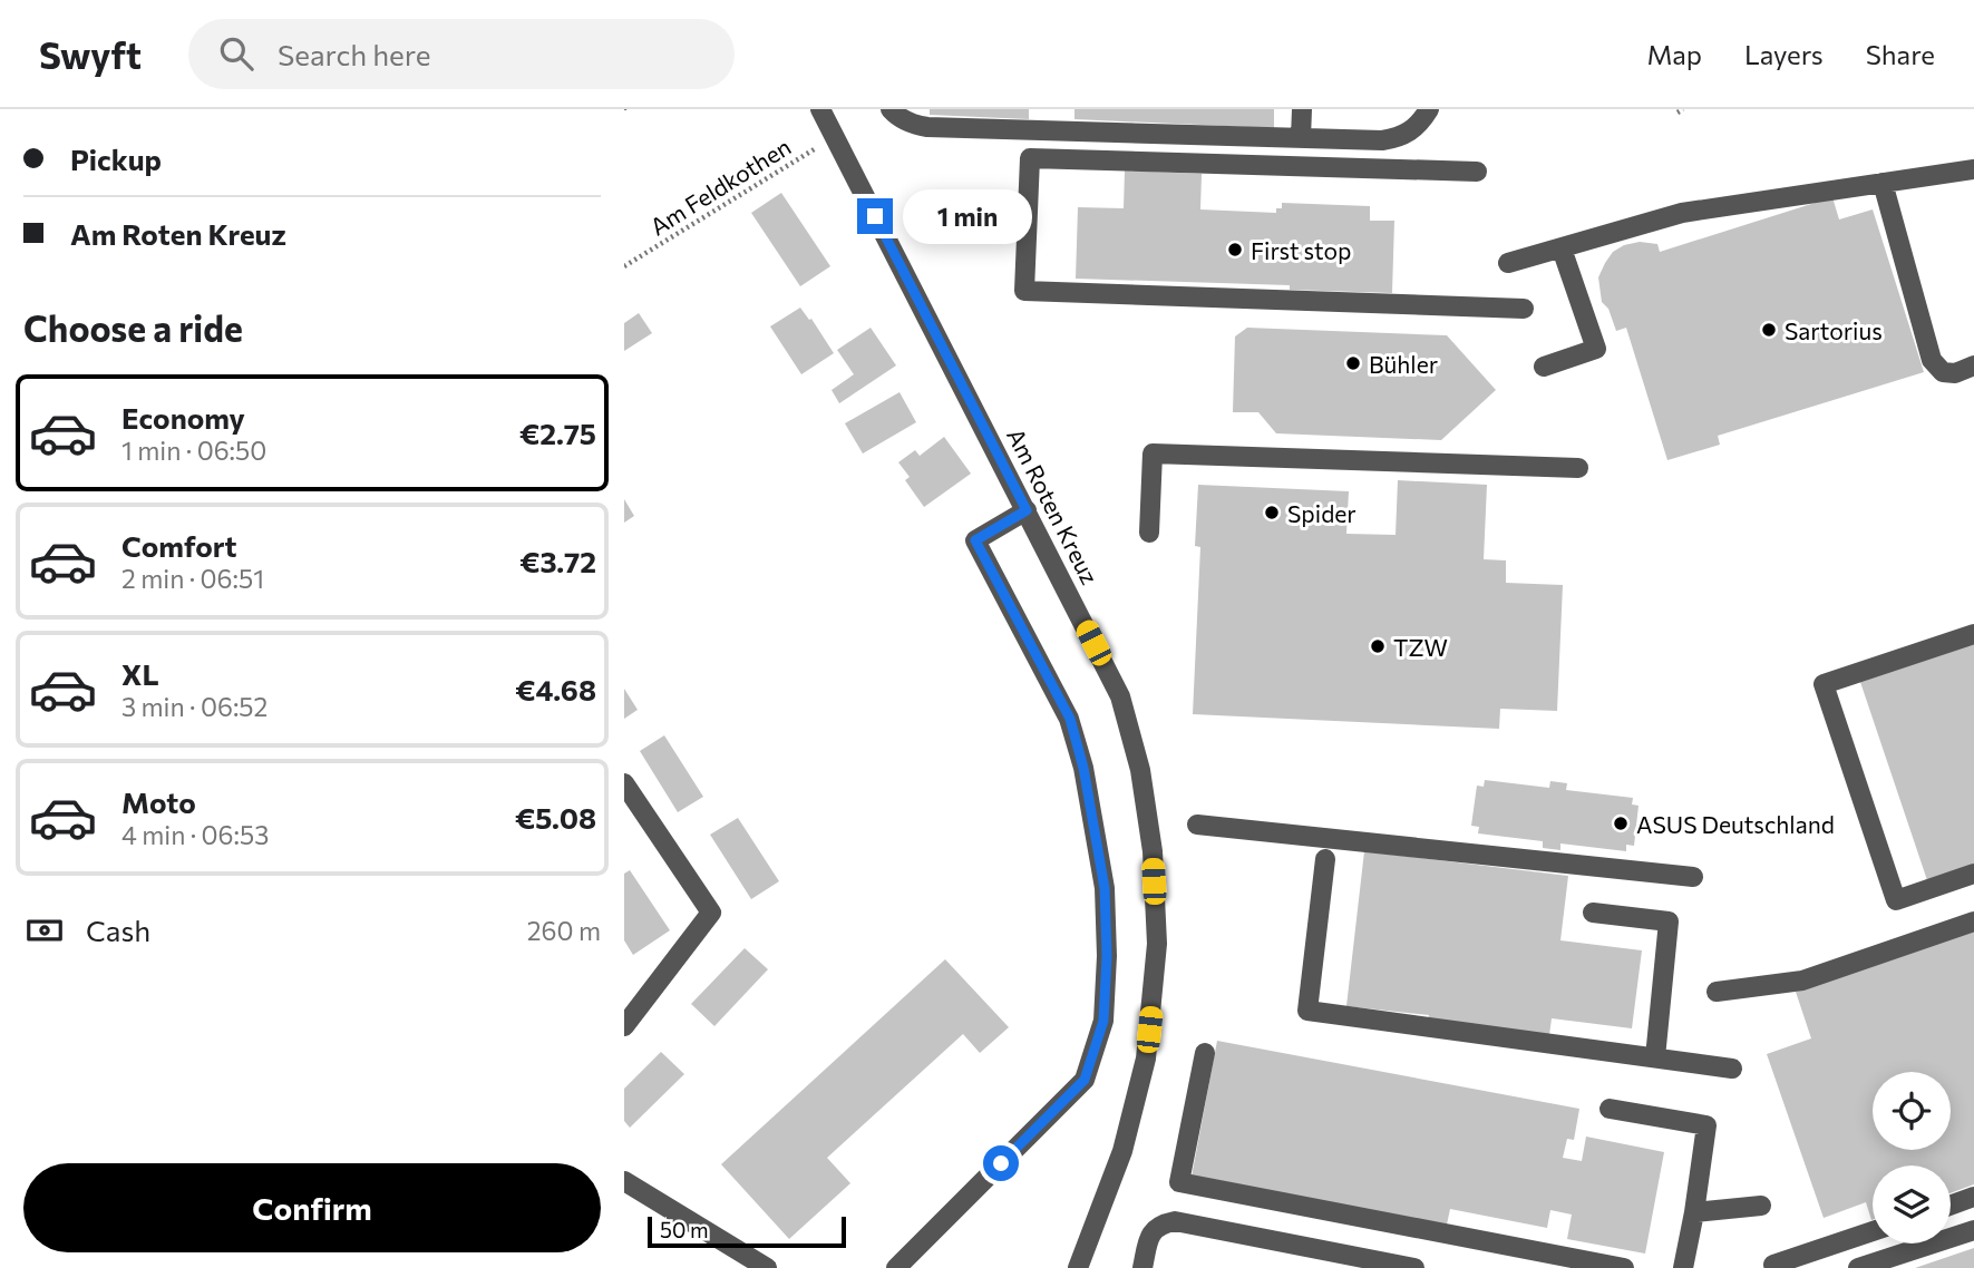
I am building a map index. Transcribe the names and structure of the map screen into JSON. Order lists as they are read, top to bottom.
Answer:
{
  "streets": {
    "street": ["Am Roten Kreuz"],
    "path": ["Am Feldkothen"]
  },
  "crossings": [
    ["Am Feldkothen", "Am Roten Kreuz"]
  ],
  "places": [
    "First stop",
    "Sartorius",
    "Bühler",
    "Spider",
    "TZW",
    "ASUS Deutschland"
  ],
  "scale_bar": "50 m",
  "page": {
    "header": "Swyft",
    "search": "Search here",
    "nav": ["Map", "Layers", "Share"],
    "banner": ["Pickup", "Am Roten Kreuz"],
    "bubble": "1 min",
    "heading": "Choose a ride",
    "list": [
      {
        "name": "Economy",
        "note": "1 min · 06:50",
        "value": "€2.75"
      },
      {
        "name": "Comfort",
        "note": "2 min · 06:51",
        "value": "€3.72"
      },
      {
        "name": "XL",
        "note": "3 min · 06:52",
        "value": "€4.68"
      },
      {
        "name": "Moto",
        "note": "4 min · 06:53",
        "value": "€5.08"
      }
    ],
    "pay": ["Cash", "260 m"],
    "buttons": "Confirm",
    "scale": "50 m"
  }
}
